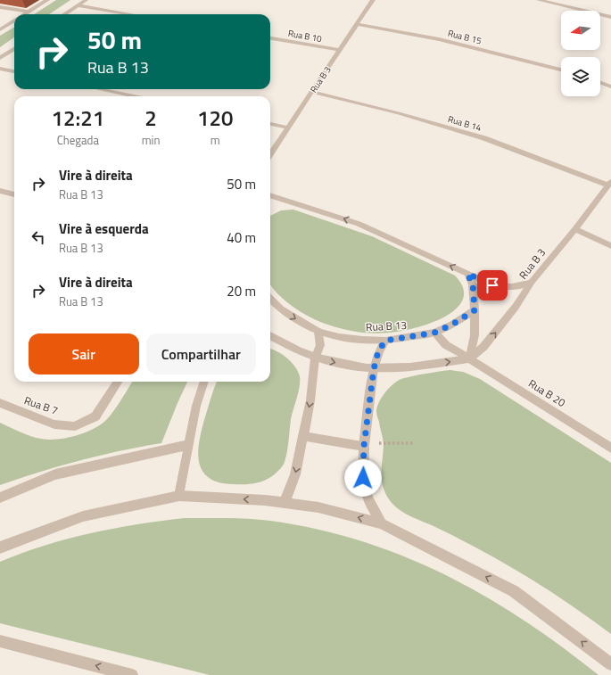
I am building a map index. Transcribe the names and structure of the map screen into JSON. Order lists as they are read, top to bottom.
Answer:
{
  "streets": {
    "street": [
      "Rua B 10",
      "Rua B 15",
      "Rua B 3",
      "Rua B 14",
      "Rua B 13",
      "Rua B 20",
      "Rua B 7"
    ]
  },
  "crossings": [
    ["Rua B 10", "Rua B 3"],
    ["Rua B 15", "Rua B 3"],
    ["Rua B 3", "Rua B 14"],
    ["Rua B 3", "Rua B 20"],
    ["Rua B 13", "Rua B 20"]
  ],
  "north": "left",
  "page": {
    "turn": ["50 m", "Rua B 13"],
    "eta": [
      "12:21",
      "Chegada",
      "2",
      "min",
      "120",
      "m"
    ],
    "list": [
      {
        "name": "Vire à direita",
        "note": "Rua B 13",
        "value": "50 m"
      },
      {
        "name": "Vire à esquerda",
        "note": "Rua B 13",
        "value": "40 m"
      },
      {
        "name": "Vire à direita",
        "note": "Rua B 13",
        "value": "20 m"
      }
    ],
    "buttons": ["Sair", "Compartilhar"]
  }
}
